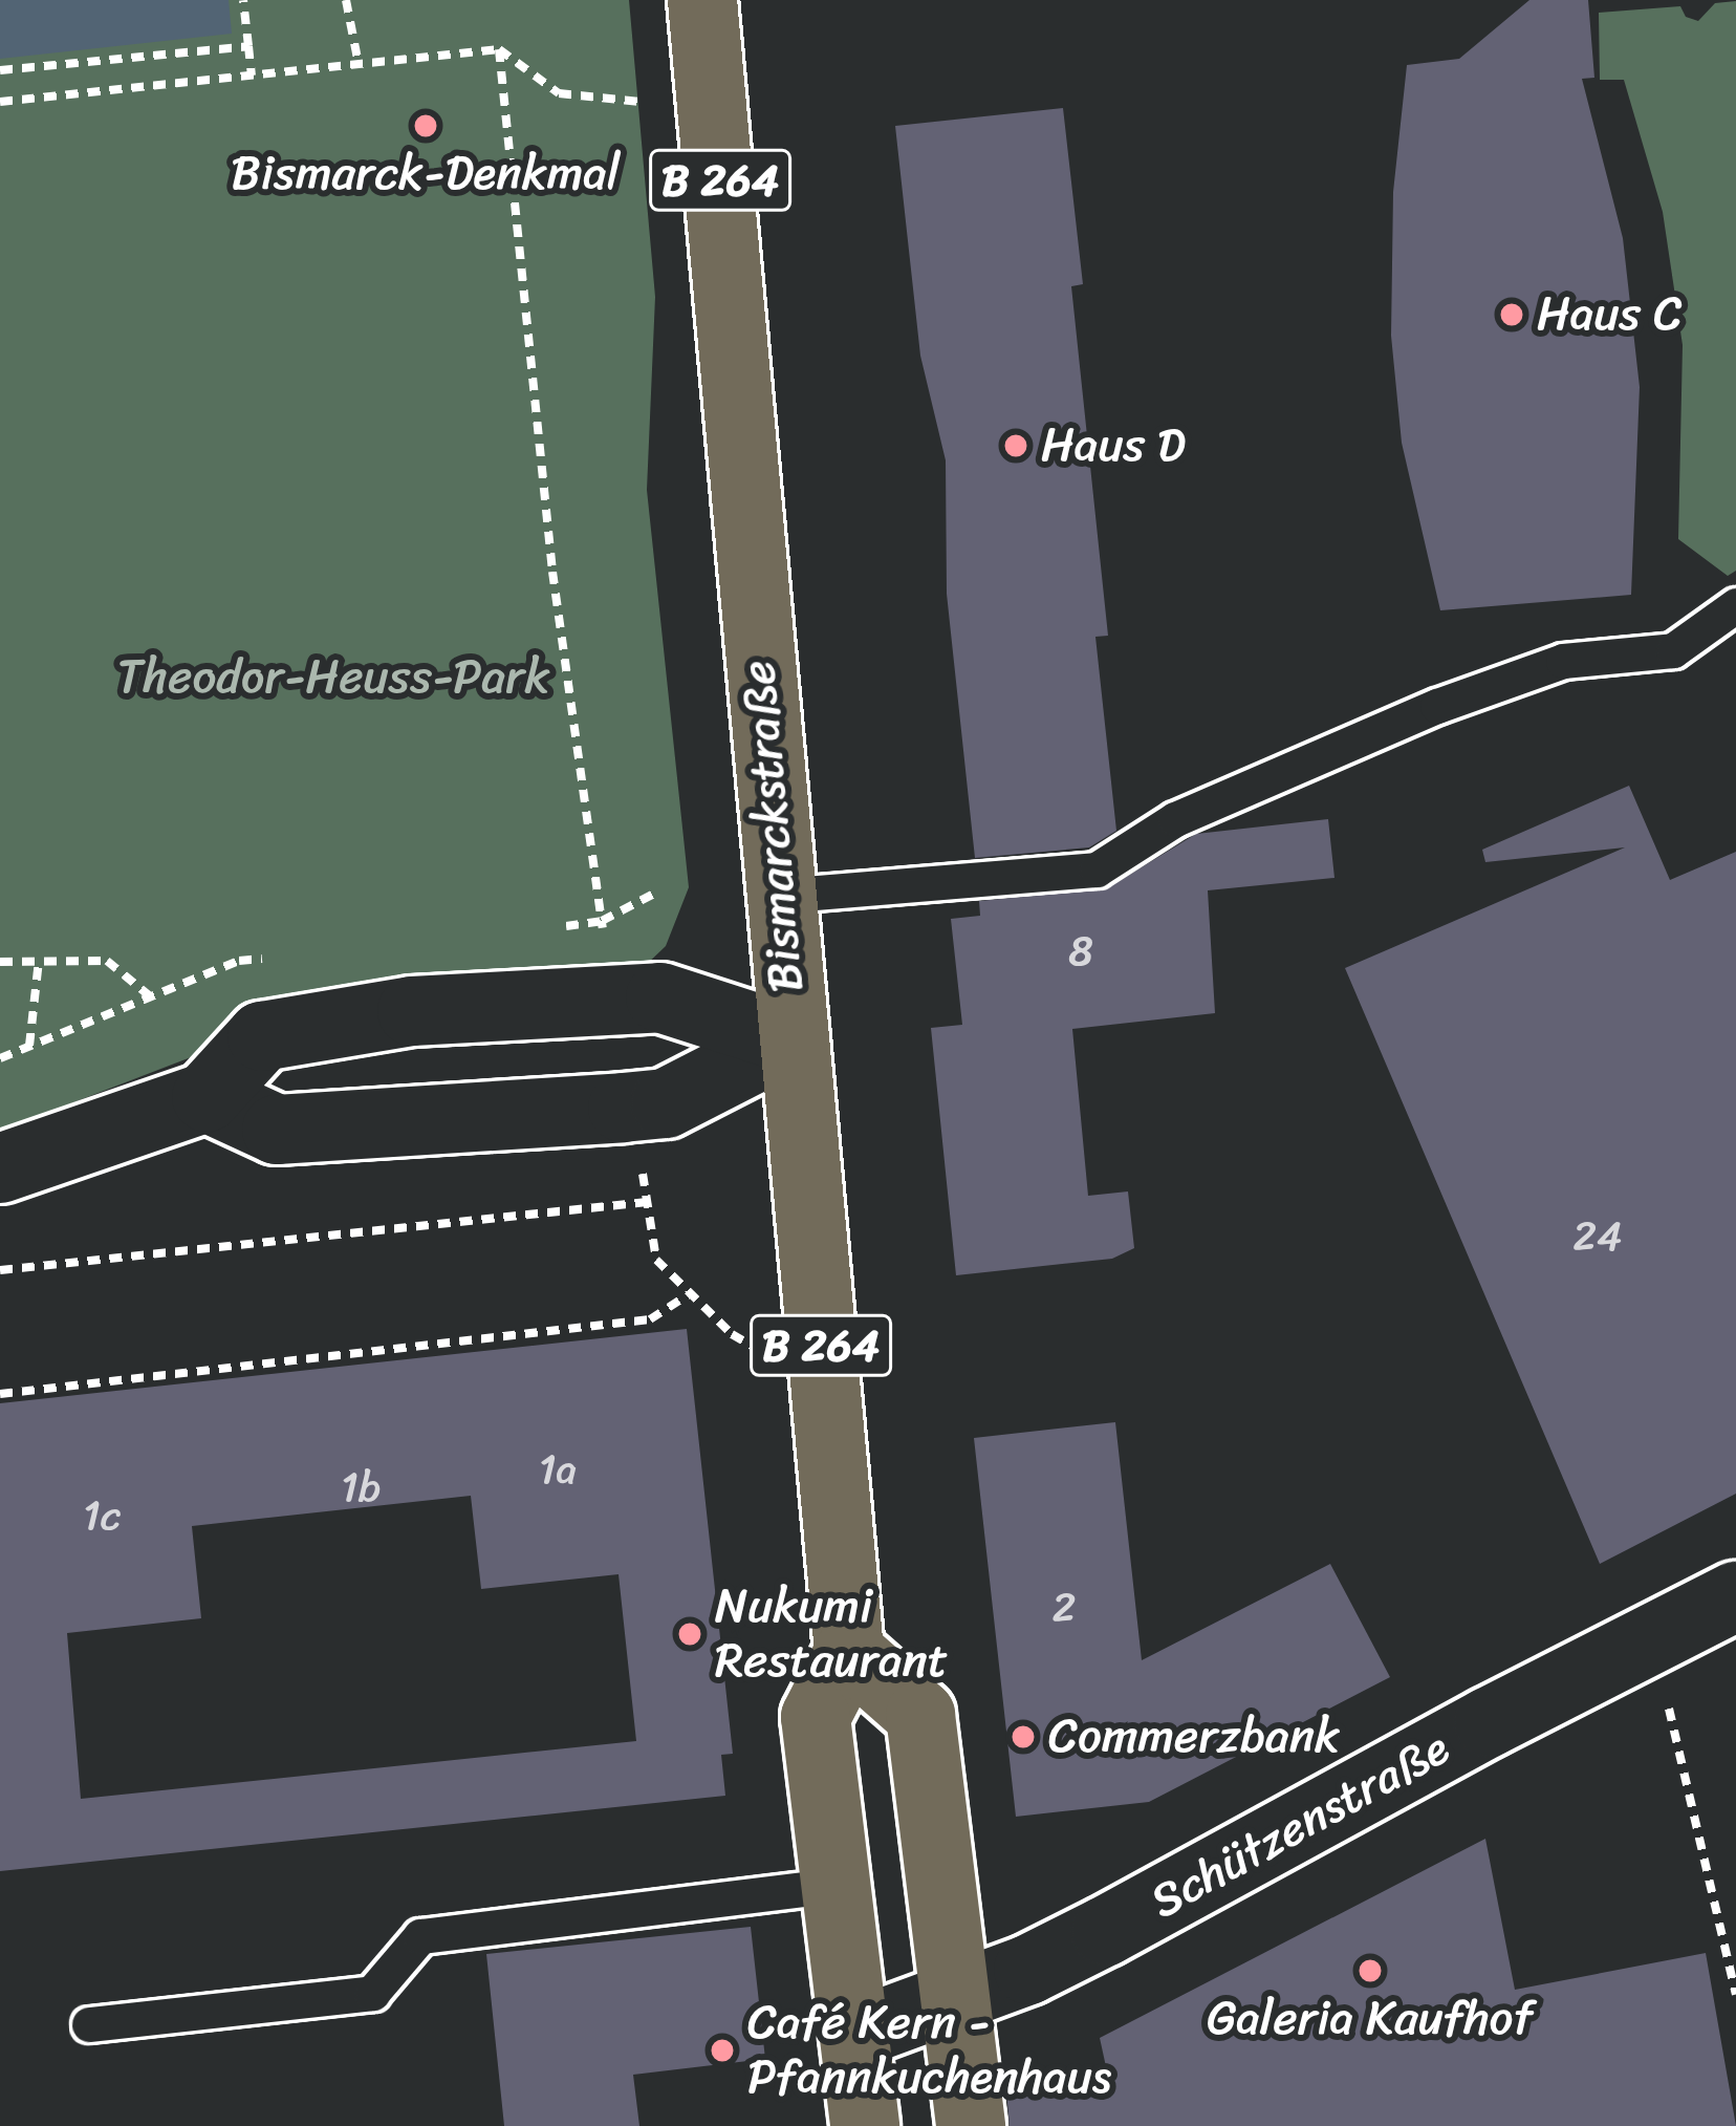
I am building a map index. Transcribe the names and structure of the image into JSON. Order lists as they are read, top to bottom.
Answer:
{
  "streets": {
    "main road": ["B 264", "Bismarckstraße"],
    "street": ["Schützenstraße"]
  },
  "parks": ["Theodor-Heuss-Park"],
  "places": [
    "Bismarck-Denkmal",
    "Haus C",
    "Haus D",
    "Nukumi Restaurant",
    "Commerzbank",
    "Galeria Kaufhof",
    "Café Kern - Pfannkuchenhaus"
  ],
  "house_numbers": [
    "8",
    "24",
    "1a",
    "1b",
    "1c",
    "2"
  ]
}
